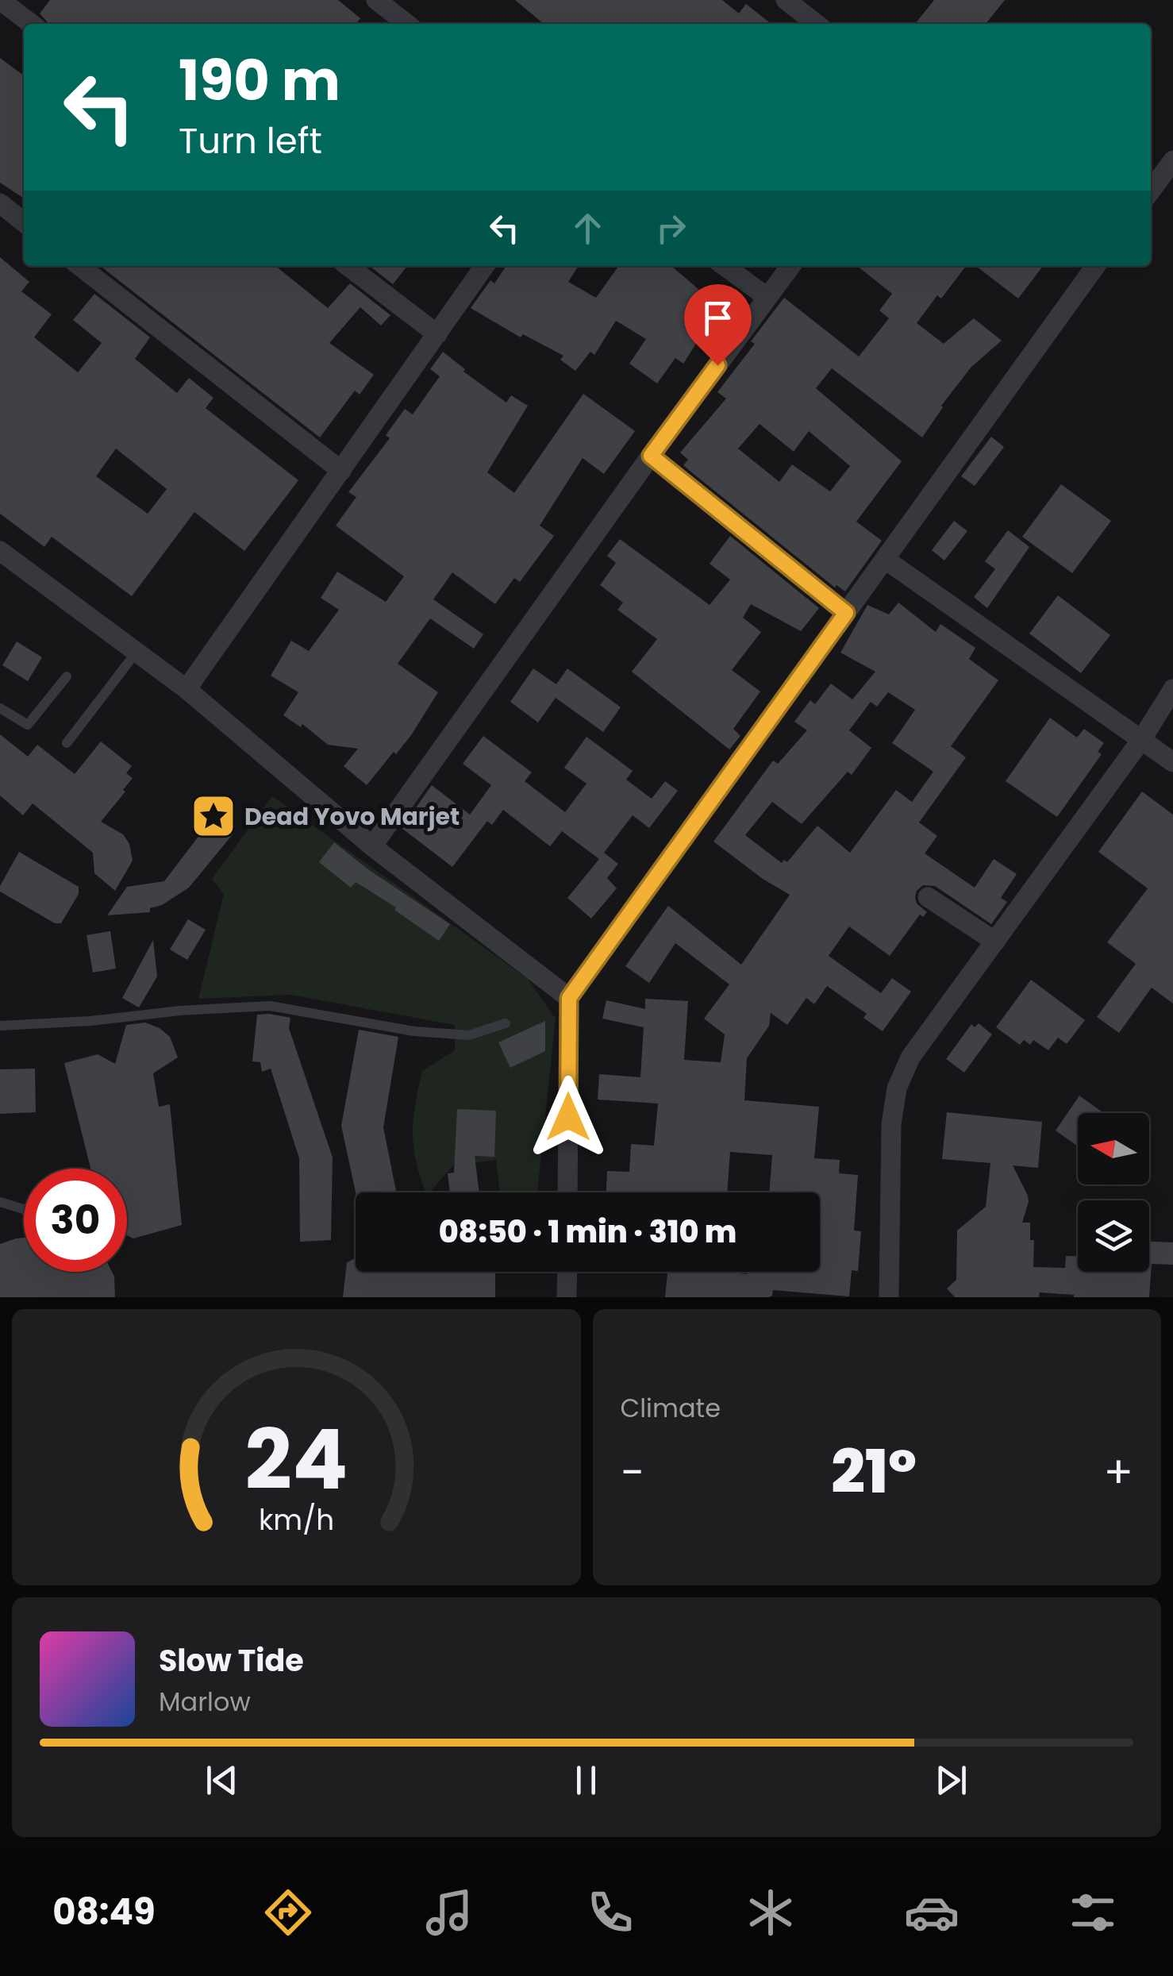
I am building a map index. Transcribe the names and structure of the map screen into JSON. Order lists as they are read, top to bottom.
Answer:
{
  "places": {
    "place": ["Dead Yovo Marjet"]
  },
  "north": "left",
  "page": {
    "turn": ["190 m", "Turn left"],
    "limit": "30",
    "trip": "08:50 · 1 min · 310 m",
    "tile": "Climate",
    "heat": ["−", "21°", "+"],
    "song": ["Slow Tide", "Marlow"],
    "tabs": "08:49",
    "gauge": ["24", "km/h"]
  }
}
